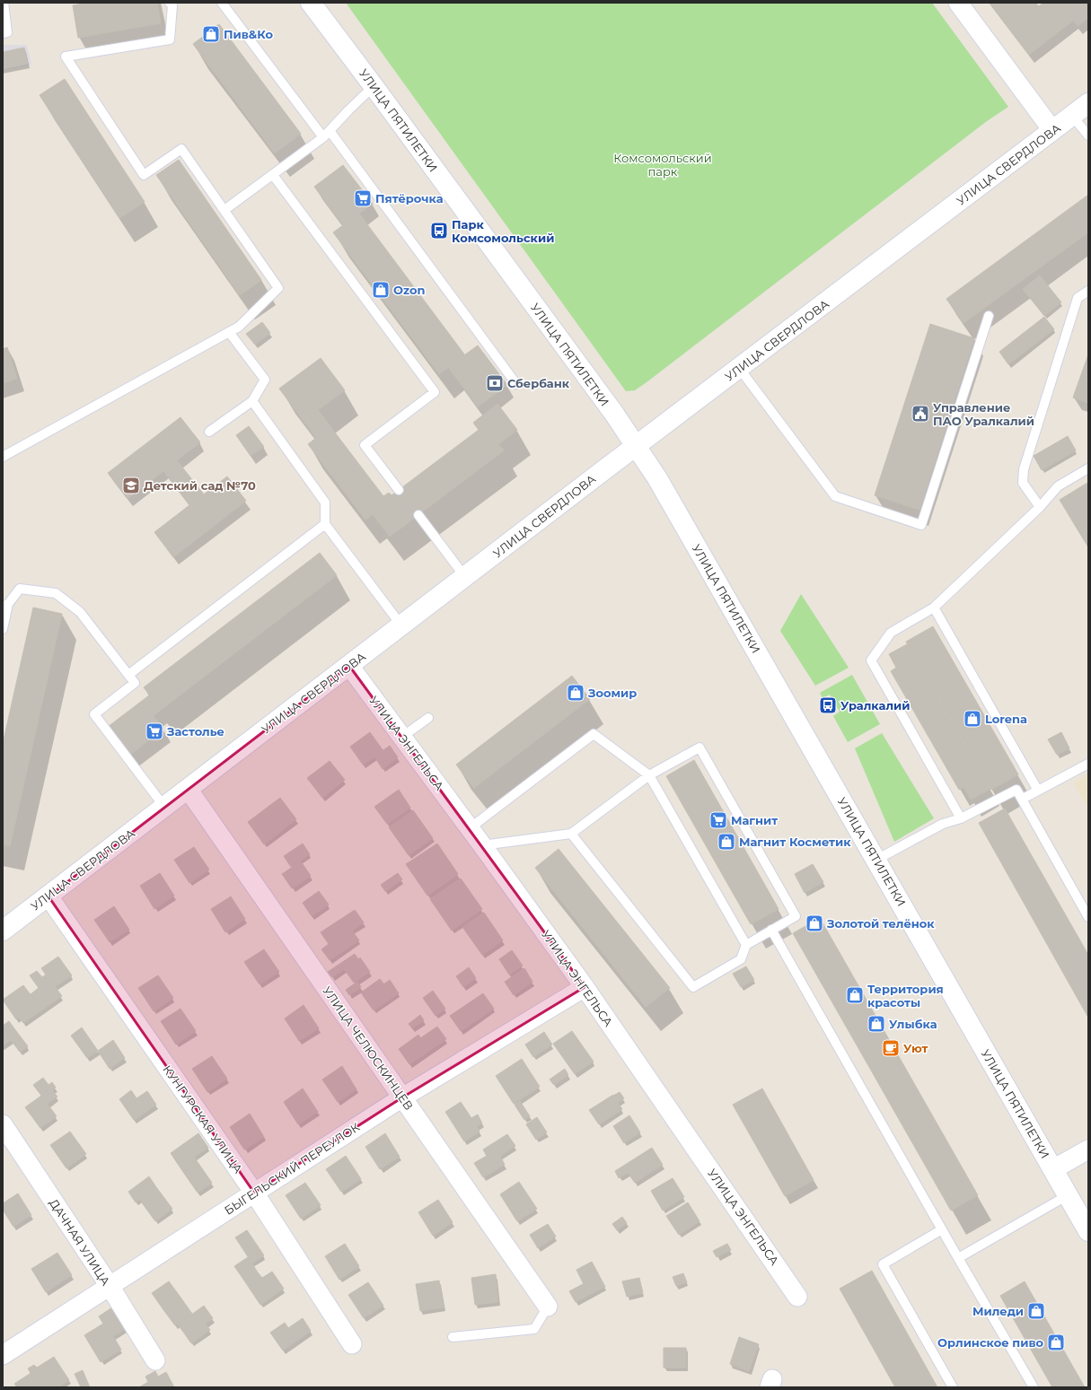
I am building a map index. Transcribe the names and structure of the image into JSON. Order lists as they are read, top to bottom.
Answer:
{
  "streets": {
    "main road": ["УЛИЦА ПЯТИЛЕТКИ", "УЛИЦА СВЕРДЛОВА"],
    "street": [
      "УЛИЦА ЭНГЕЛЬСА",
      "УЛИЦА ЧЕЛЮСКИНЦЕВ",
      "КУНГУРСКАЯ УЛИЦА",
      "БЫГЕЛЬСКИЙ ПЕРЕУЛОК",
      "ДАЧНАЯ УЛИЦА"
    ]
  },
  "crossings": [
    ["УЛИЦА ПЯТИЛЕТКИ", "УЛИЦА СВЕРДЛОВА"],
    ["УЛИЦА СВЕРДЛОВА", "УЛИЦА ЭНГЕЛЬСА"],
    ["УЛИЦА СВЕРДЛОВА", "УЛИЦА ЧЕЛЮСКИНЦЕВ"],
    ["УЛИЦА СВЕРДЛОВА", "КУНГУРСКАЯ УЛИЦА"],
    ["УЛИЦА ЭНГЕЛЬСА", "БЫГЕЛЬСКИЙ ПЕРЕУЛОК"],
    ["УЛИЦА ЧЕЛЮСКИНЦЕВ", "БЫГЕЛЬСКИЙ ПЕРЕУЛОК"],
    ["КУНГУРСКАЯ УЛИЦА", "БЫГЕЛЬСКИЙ ПЕРЕУЛОК"],
    ["БЫГЕЛЬСКИЙ ПЕРЕУЛОК", "ДАЧНАЯ УЛИЦА"]
  ],
  "parks": ["Комсомольский парк"],
  "places": {
    "shop": [
      "Пив&Ко",
      "Ozon",
      "Зоомир",
      "Lorena",
      "Магнит Косметик",
      "Золотой телёнок",
      "Территория красоты",
      "Улыбка",
      "Миледи",
      "Орлинское пиво"
    ],
    "supermarket": ["Пятёрочка", "Застолье", "Магнит"],
    "bus stop": ["Парк Комсомольский", "Уралкалий"],
    "bank": ["Сбербанк"],
    "public building": ["Управление ПАО Уралкалий"],
    "school or university": ["Детский сад №70"],
    "cafe": ["Уют"]
  }
}
